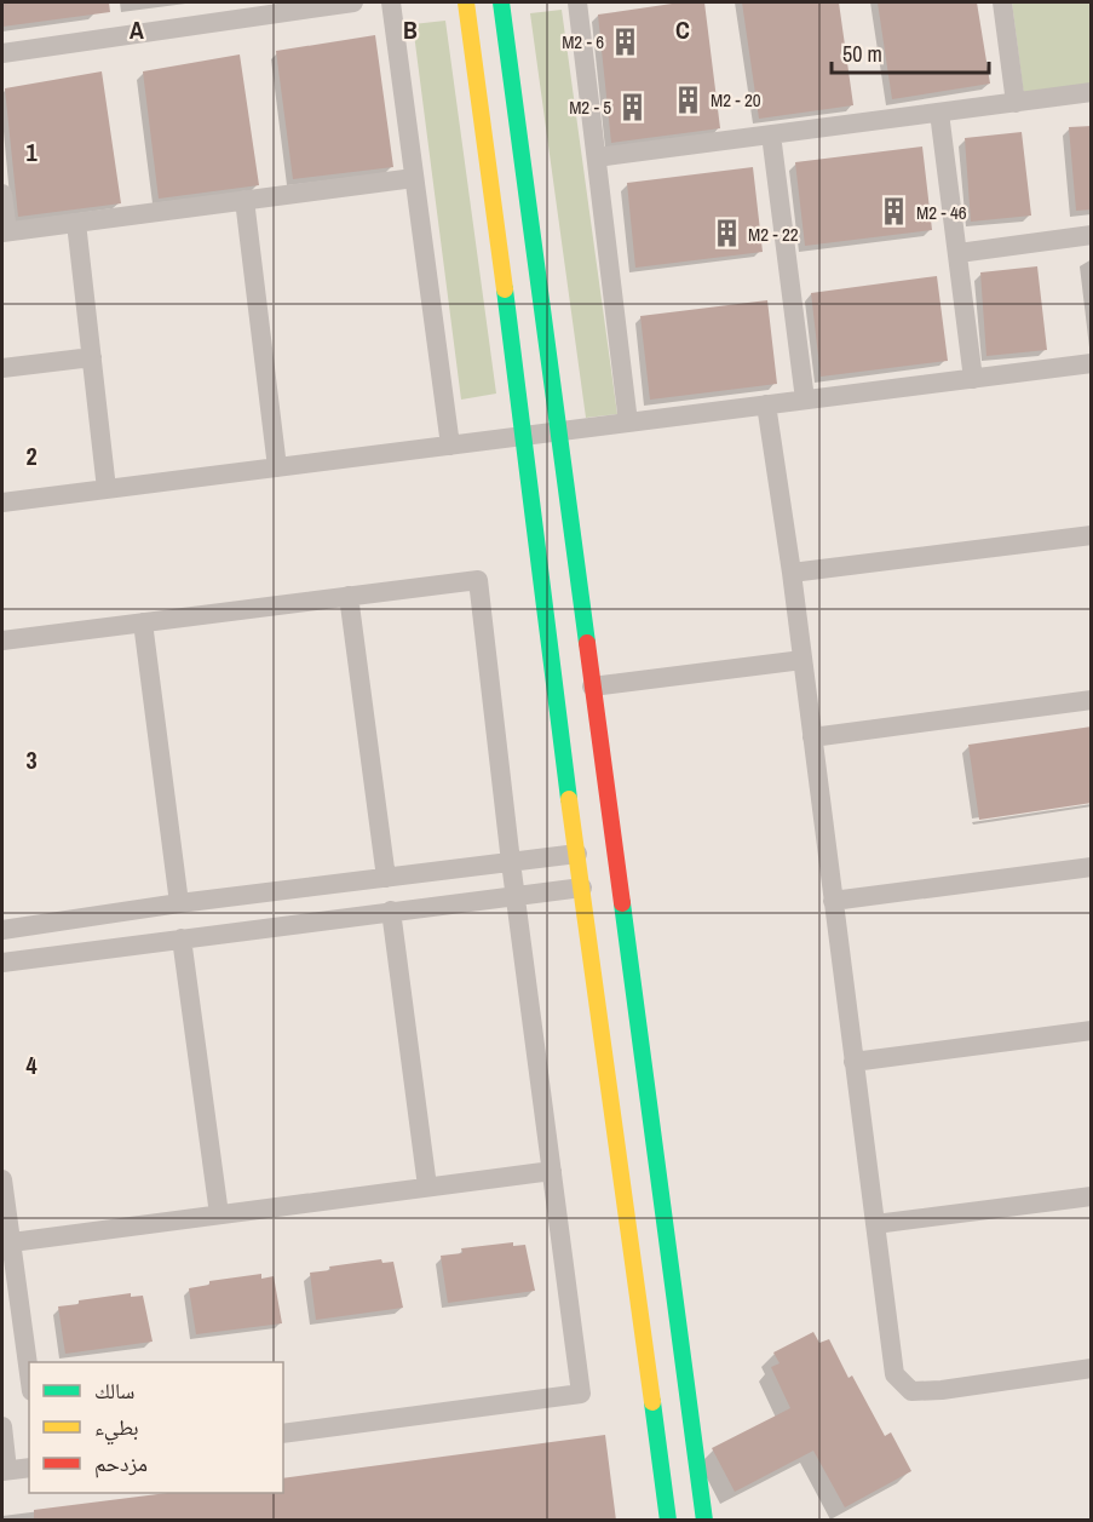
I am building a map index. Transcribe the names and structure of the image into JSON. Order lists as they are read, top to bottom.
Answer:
{
  "places": {
    "building": [
      "M2 - 6",
      "M2 - 20",
      "M2 - 5",
      "M2 - 46",
      "M2 - 22"
    ]
  },
  "legend": ["سالك", "بطيء", "مزدحم"],
  "scale_bar": "50 m",
  "grid": {
    "columns": ["A", "B", "C"],
    "rows": [
      "1",
      "2",
      "3",
      "4"
    ]
  }
}
